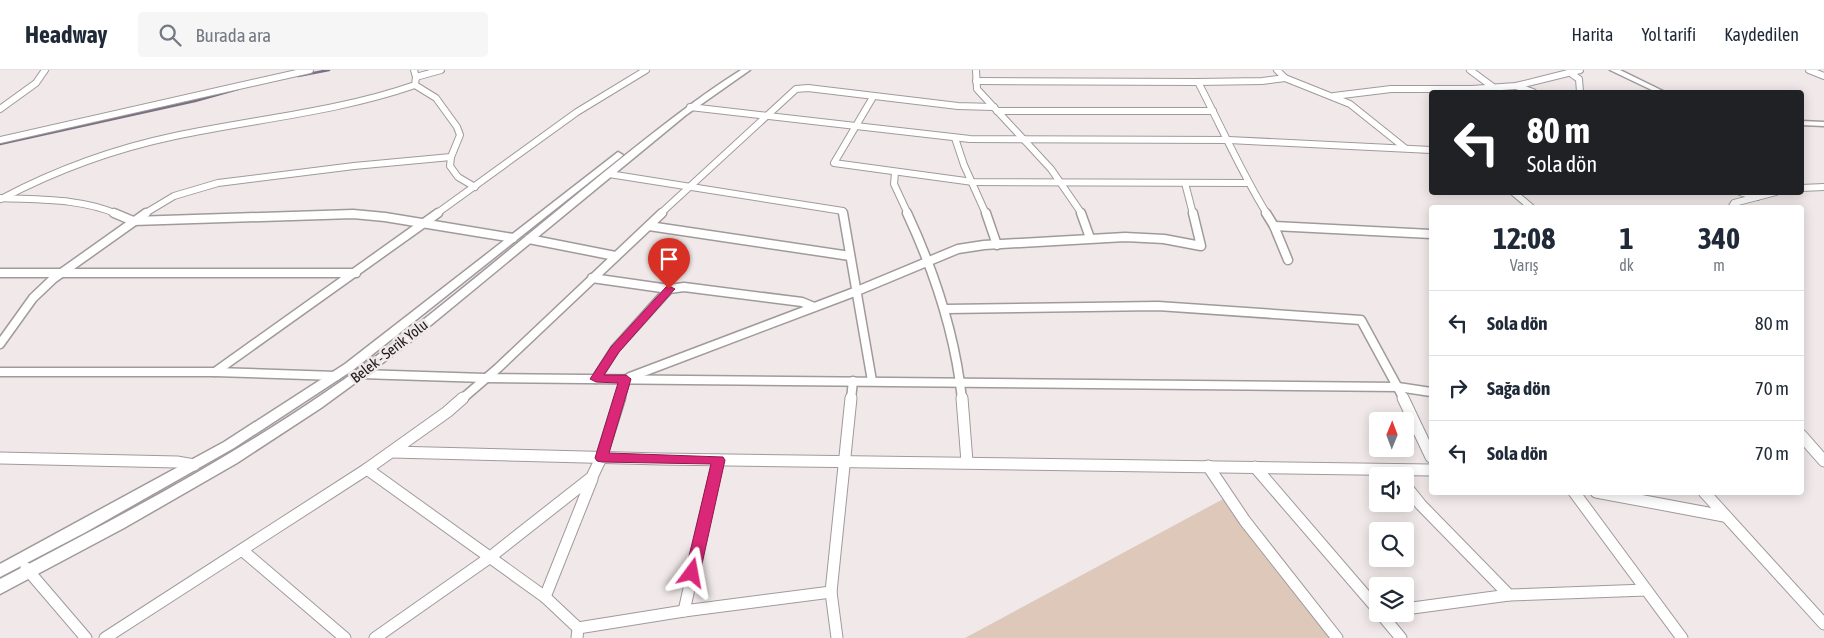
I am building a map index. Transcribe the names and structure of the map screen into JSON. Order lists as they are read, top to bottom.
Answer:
{
  "streets": {
    "main road": ["Belek - Serik Yolu"]
  },
  "north": "top",
  "page": {
    "header": "Headway",
    "search": "Burada ara",
    "nav": ["Harita", "Yol tarifi", "Kaydedilen"],
    "turn": ["80 m", "Sola dön"],
    "eta": [
      "12:08",
      "Varış",
      "1",
      "dk",
      "340",
      "m"
    ],
    "list": [
      {
        "name": "Sola dön",
        "value": "80 m"
      },
      {
        "name": "Sağa dön",
        "value": "70 m"
      },
      {
        "name": "Sola dön",
        "value": "70 m"
      }
    ]
  }
}
